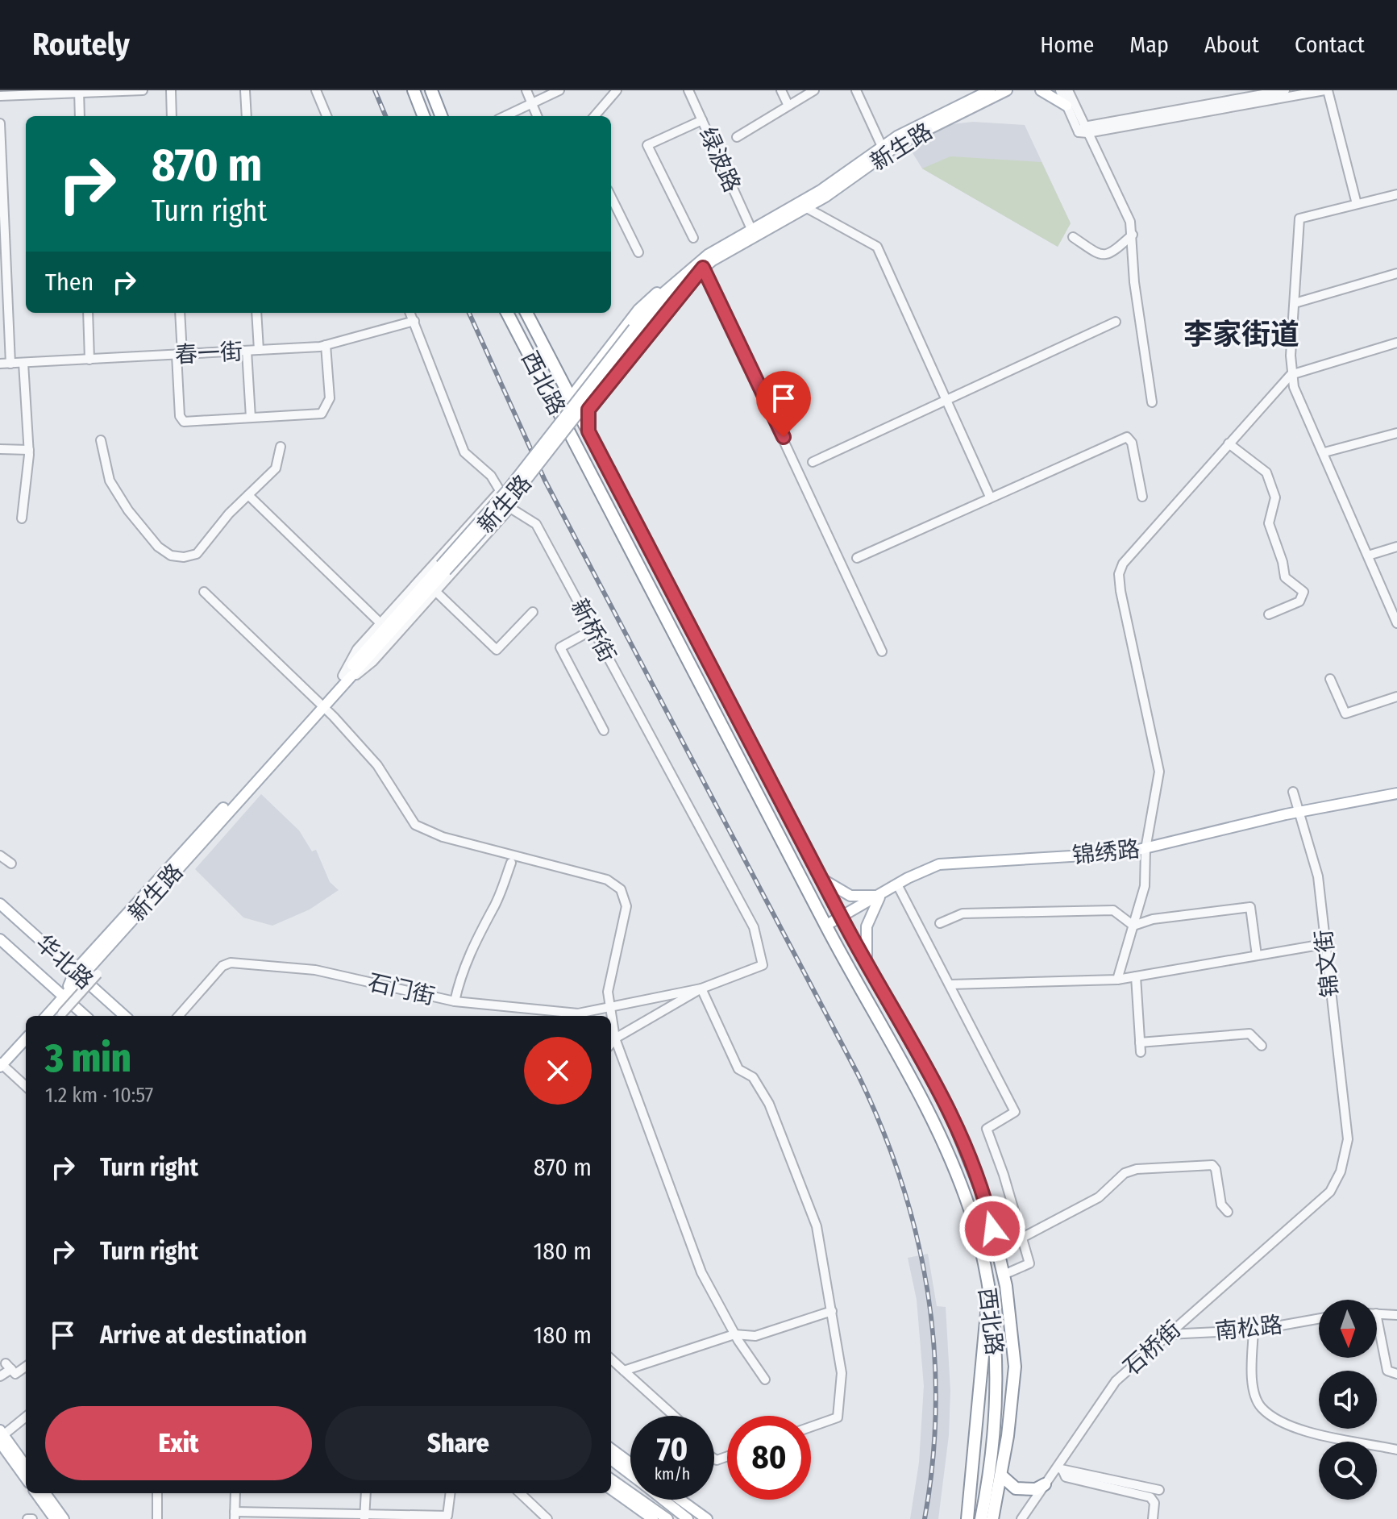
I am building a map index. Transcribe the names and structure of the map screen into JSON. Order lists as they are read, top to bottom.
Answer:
{
  "streets": {
    "highway": ["西北路"],
    "main road": ["新生路", "锦绣路", "华北路"],
    "street": [
      "绿波路",
      "春一街",
      "新桥街",
      "锦文街",
      "石门街",
      "南松路",
      "石桥街"
    ]
  },
  "crossings": [
    ["新生路", "绿波路"],
    ["新生路", "华北路"],
    ["春一街", "新桥街"],
    ["西北路", "锦绣路"],
    ["新桥街", "石门街"],
    ["锦绣路", "锦文街"],
    ["锦文街", "石桥街"],
    ["南松路", "石桥街"]
  ],
  "districts": ["李家街道"],
  "north": "bottom",
  "page": {
    "header": "Routely",
    "nav": [
      "Home",
      "Map",
      "About",
      "Contact"
    ],
    "turn": ["870 m", "Turn right"],
    "then": "Then",
    "heading": ["3 min", "1.2 km · 10:57"],
    "list": [
      {
        "name": "Turn right",
        "value": "870 m"
      },
      {
        "name": "Turn right",
        "value": "180 m"
      },
      {
        "name": "Arrive at destination",
        "value": "180 m"
      }
    ],
    "buttons": ["Exit", "Share"],
    "speed": "70 km/h",
    "limit": "80"
  }
}
